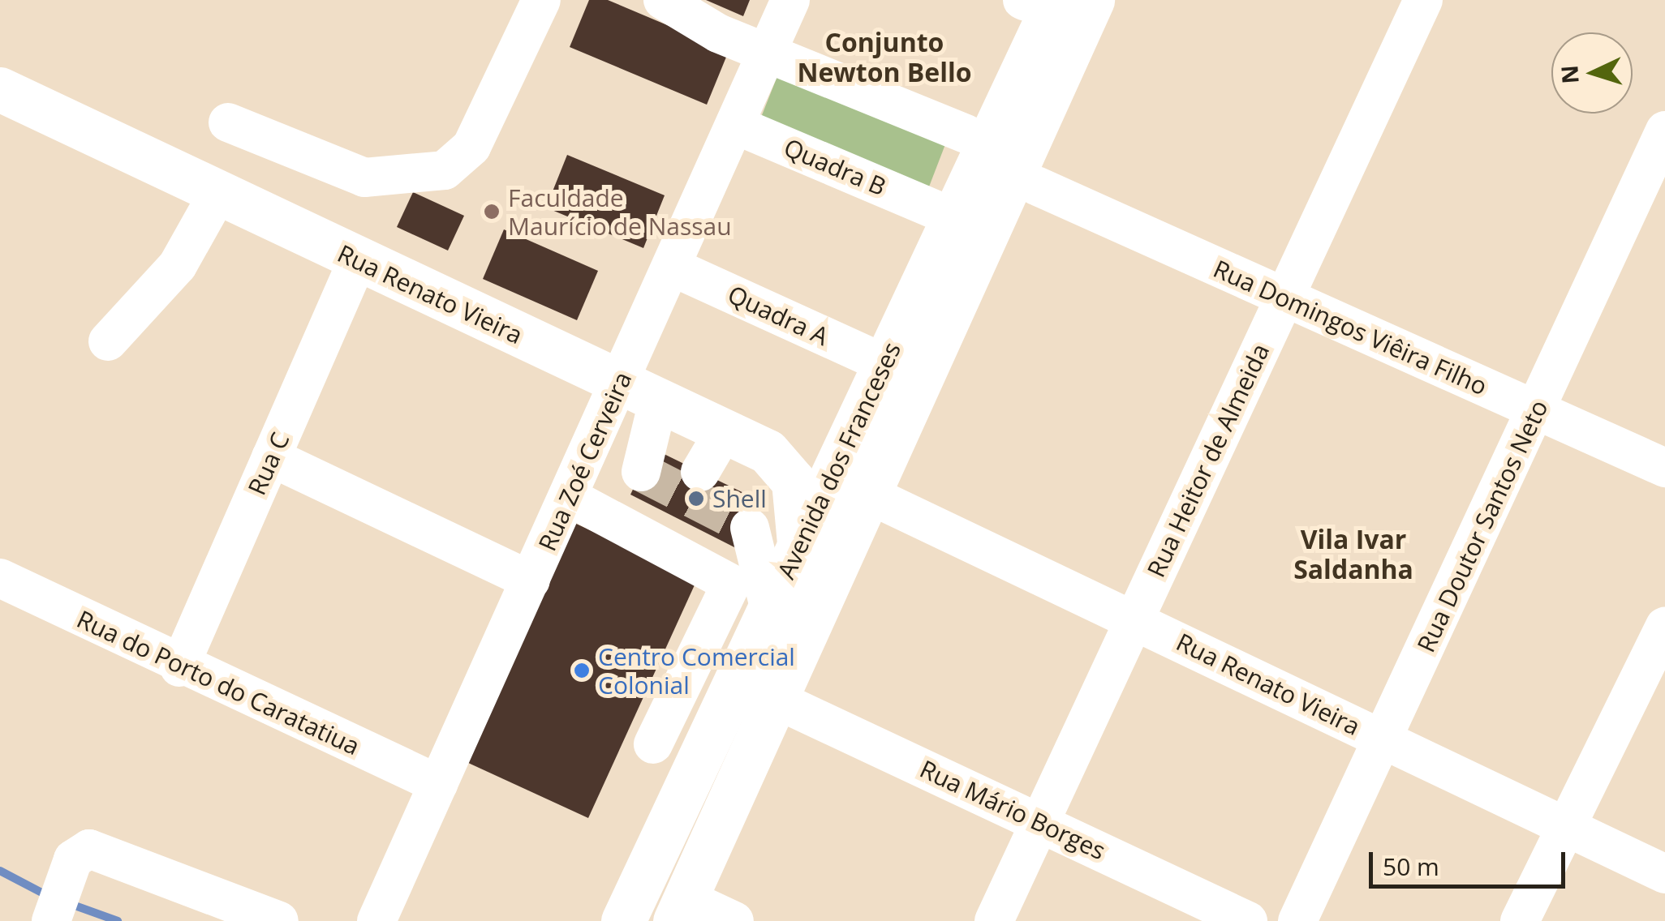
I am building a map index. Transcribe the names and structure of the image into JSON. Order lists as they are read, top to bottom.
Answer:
{
  "streets": {
    "main road": ["Rua Renato Vieira", "Avenida dos Franceses"],
    "street": [
      "Quadra B",
      "Quadra A",
      "Rua Domingos Viêira Filho",
      "Rua Heitor de Almeida",
      "Rua Zoé Cerveira",
      "Rua C",
      "Rua Doutor Santos Neto",
      "Rua do Porto do Caratatiua",
      "Rua Mário Borges"
    ]
  },
  "crossings": [
    ["Quadra B", "Rua Zoé Cerveira"],
    ["Rua Renato Vieira", "Avenida dos Franceses"],
    ["Rua Renato Vieira", "Rua Heitor de Almeida"],
    ["Rua Renato Vieira", "Rua Zoé Cerveira"],
    ["Rua Renato Vieira", "Rua C"],
    ["Rua Renato Vieira", "Rua Doutor Santos Neto"],
    ["Quadra A", "Avenida dos Franceses"],
    ["Quadra A", "Rua Zoé Cerveira"],
    ["Rua Domingos Viêira Filho", "Avenida dos Franceses"],
    ["Rua Domingos Viêira Filho", "Rua Heitor de Almeida"],
    ["Rua Domingos Viêira Filho", "Rua Zoé Cerveira"],
    ["Rua Domingos Viêira Filho", "Rua Doutor Santos Neto"],
    ["Avenida dos Franceses", "Rua Mário Borges"],
    ["Rua Heitor de Almeida", "Rua Mário Borges"],
    ["Rua Zoé Cerveira", "Rua do Porto do Caratatiua"],
    ["Rua C", "Rua do Porto do Caratatiua"]
  ],
  "districts": ["Conjunto Newton Bello", "Vila Ivar Saldanha"],
  "places": ["Faculdade Maurício de Nassau", "Shell", "Centro Comercial Colonial"],
  "scale_bar": "50 m",
  "north": "left"
}
